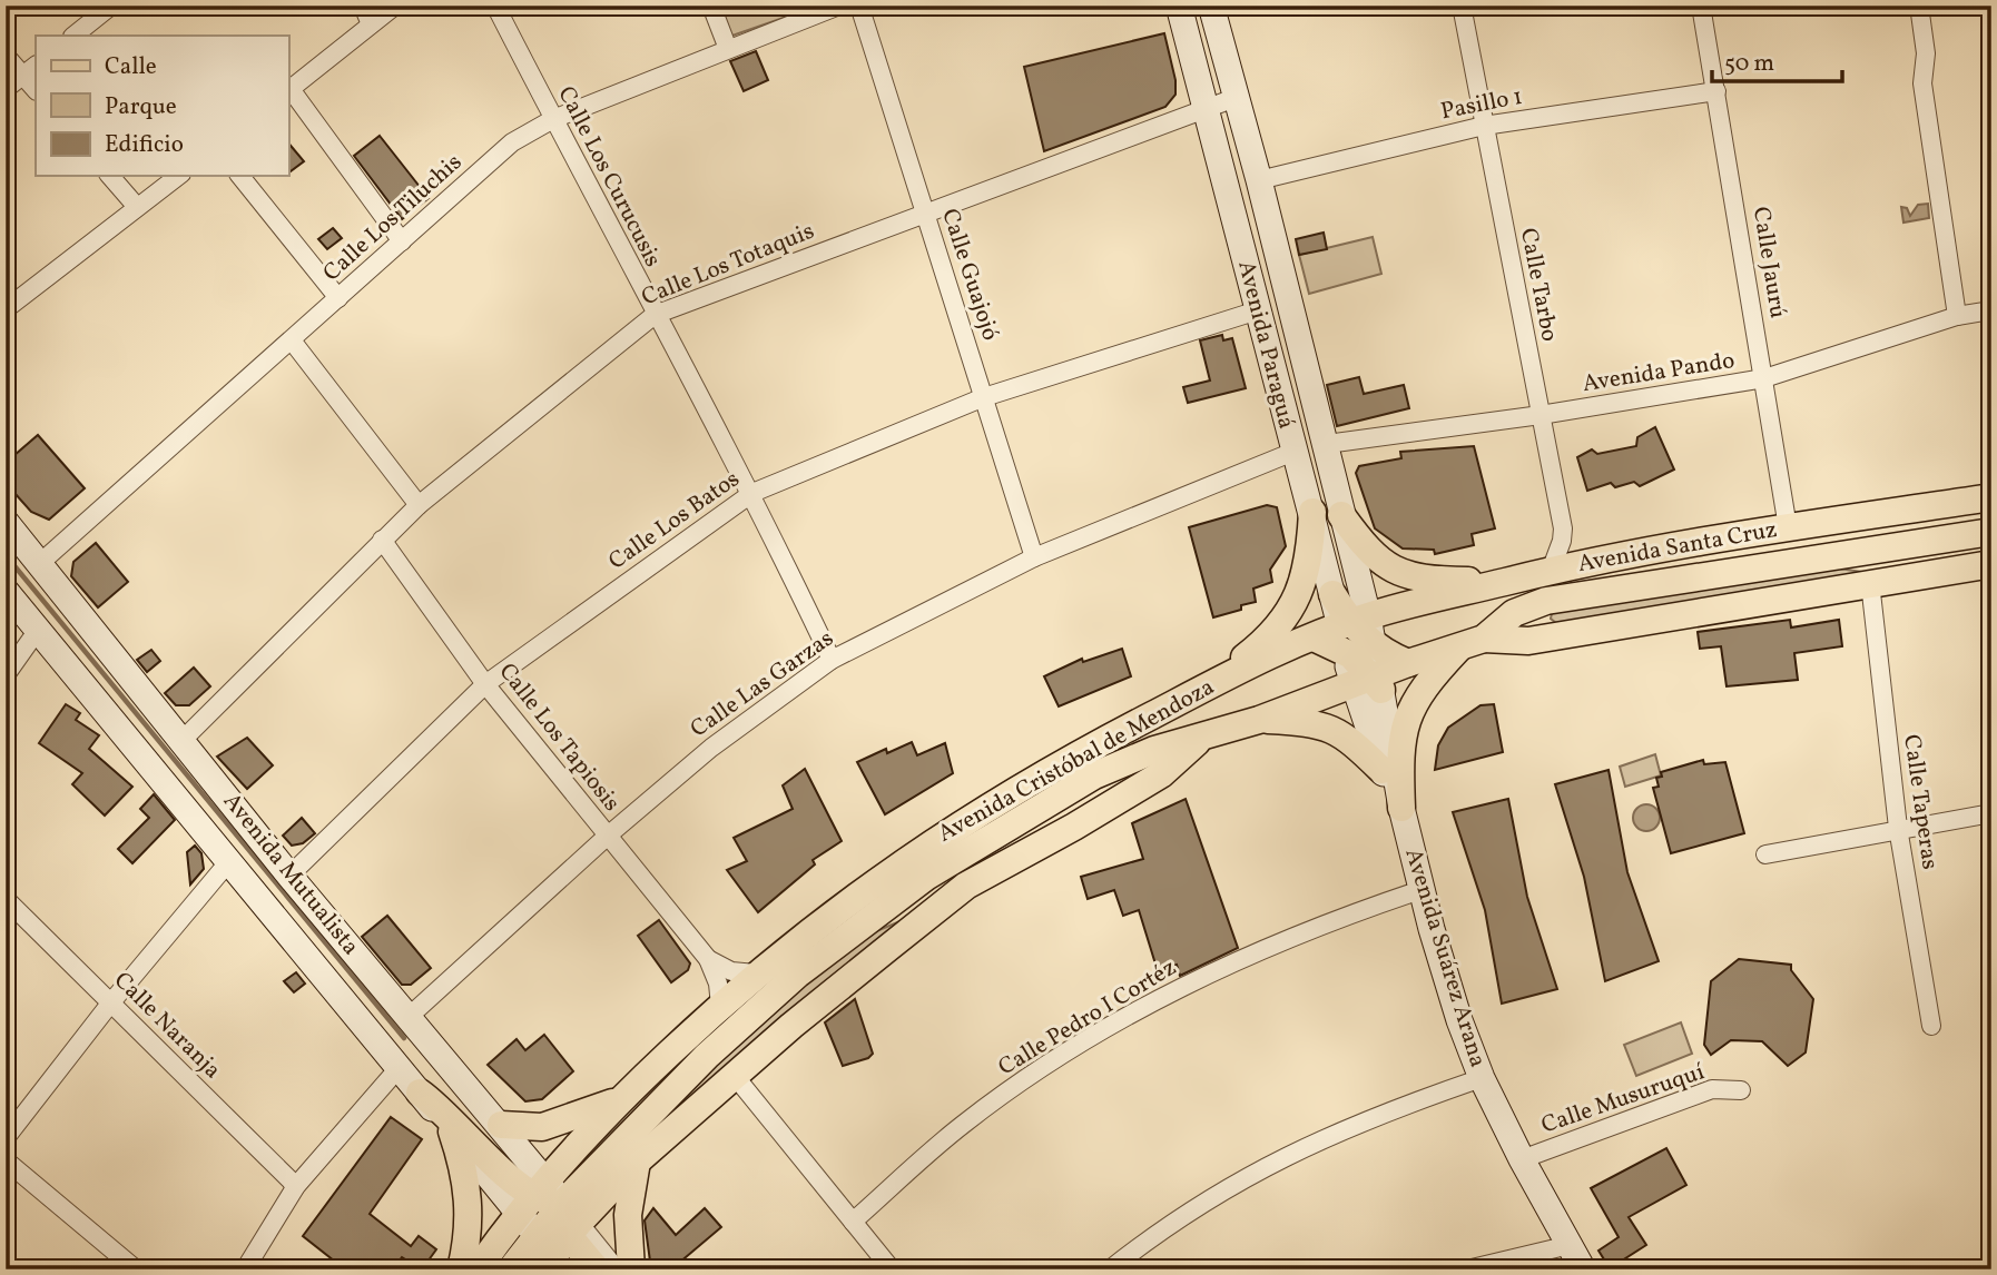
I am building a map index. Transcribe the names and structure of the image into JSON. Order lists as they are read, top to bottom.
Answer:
{
  "streets": {
    "main road": [
      "Avenida Paraguá",
      "Avenida Santa Cruz",
      "Avenida Cristóbal de Mendoza",
      "Avenida Mutualista",
      "Avenida Suárez Arana"
    ],
    "street": [
      "Pasillo 1",
      "Calle Los Curucusis",
      "Calle Los Tiluchis",
      "Calle Jaurú",
      "Calle Los Totaquis",
      "Calle Guajojó",
      "Calle Tarbo",
      "Avenida Pando",
      "Calle Los Batos",
      "Calle Las Garzas",
      "Calle Los Tapiosis",
      "Calle Taperas",
      "Calle Pedro I Cortéz",
      "Calle Naranja",
      "Calle Musuruquí"
    ]
  },
  "crossings": [
    ["Pasillo 1", "Calle Jaurú"],
    ["Pasillo 1", "Calle Tarbo"],
    ["Pasillo 1", "Avenida Paraguá"],
    ["Calle Los Curucusis", "Calle Los Tiluchis"],
    ["Calle Los Curucusis", "Calle Los Totaquis"],
    ["Calle Los Curucusis", "Calle Los Batos"],
    ["Calle Los Curucusis", "Calle Las Garzas"],
    ["Calle Los Tiluchis", "Avenida Mutualista"],
    ["Calle Jaurú", "Avenida Pando"],
    ["Calle Jaurú", "Avenida Santa Cruz"],
    ["Calle Los Totaquis", "Calle Guajojó"],
    ["Calle Los Totaquis", "Avenida Paraguá"],
    ["Calle Los Totaquis", "Calle Los Tapiosis"],
    ["Calle Los Totaquis", "Avenida Mutualista"],
    ["Calle Guajojó", "Calle Los Batos"],
    ["Calle Guajojó", "Calle Las Garzas"],
    ["Calle Tarbo", "Avenida Pando"],
    ["Calle Tarbo", "Avenida Santa Cruz"],
    ["Avenida Paraguá", "Avenida Pando"],
    ["Avenida Paraguá", "Calle Los Batos"],
    ["Avenida Paraguá", "Avenida Santa Cruz"],
    ["Avenida Paraguá", "Calle Las Garzas"],
    ["Avenida Paraguá", "Avenida Cristóbal de Mendoza"],
    ["Calle Los Batos", "Calle Los Tapiosis"],
    ["Calle Los Batos", "Avenida Mutualista"],
    ["Avenida Santa Cruz", "Avenida Cristóbal de Mendoza"],
    ["Avenida Santa Cruz", "Calle Taperas"],
    ["Avenida Santa Cruz", "Avenida Suárez Arana"],
    ["Calle Las Garzas", "Calle Los Tapiosis"],
    ["Calle Las Garzas", "Avenida Mutualista"],
    ["Calle Los Tapiosis", "Avenida Cristóbal de Mendoza"],
    ["Avenida Cristóbal de Mendoza", "Avenida Mutualista"],
    ["Avenida Cristóbal de Mendoza", "Avenida Suárez Arana"],
    ["Avenida Suárez Arana", "Calle Pedro I Cortéz"],
    ["Avenida Suárez Arana", "Calle Musuruquí"]
  ],
  "legend": ["Calle", "Parque", "Edificio"],
  "scale_bar": "50 m"
}
